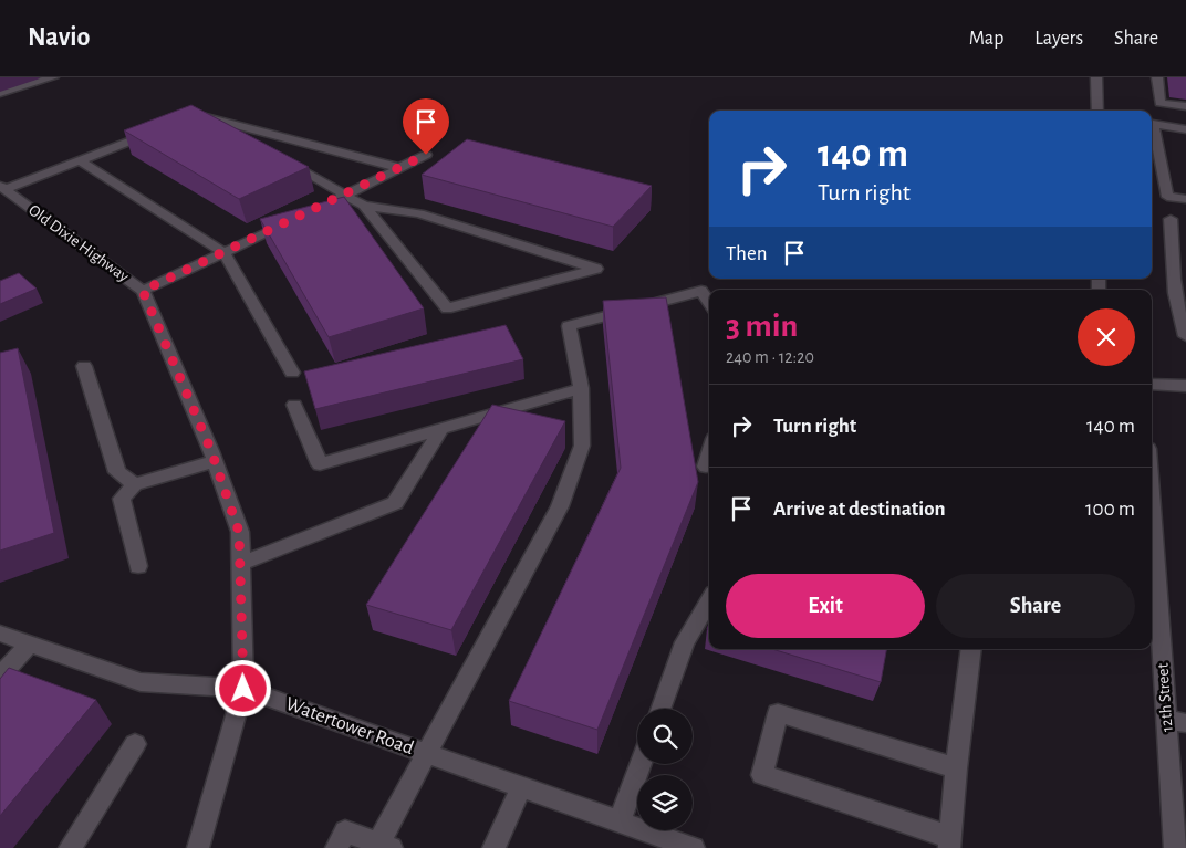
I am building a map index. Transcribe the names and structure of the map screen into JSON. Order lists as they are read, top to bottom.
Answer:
{
  "streets": {
    "street": ["Old Dixie Highway", "12th Street", "Watertower Road"]
  },
  "crossings": [
    ["Old Dixie Highway", "Watertower Road"]
  ],
  "page": {
    "header": "Navio",
    "nav": ["Map", "Layers", "Share"],
    "turn": ["140 m", "Turn right"],
    "then": "Then",
    "heading": ["3 min", "240 m · 12:20"],
    "list": [
      {
        "name": "Turn right",
        "value": "140 m"
      },
      {
        "name": "Arrive at destination",
        "value": "100 m"
      }
    ],
    "buttons": ["Exit", "Share"]
  }
}
